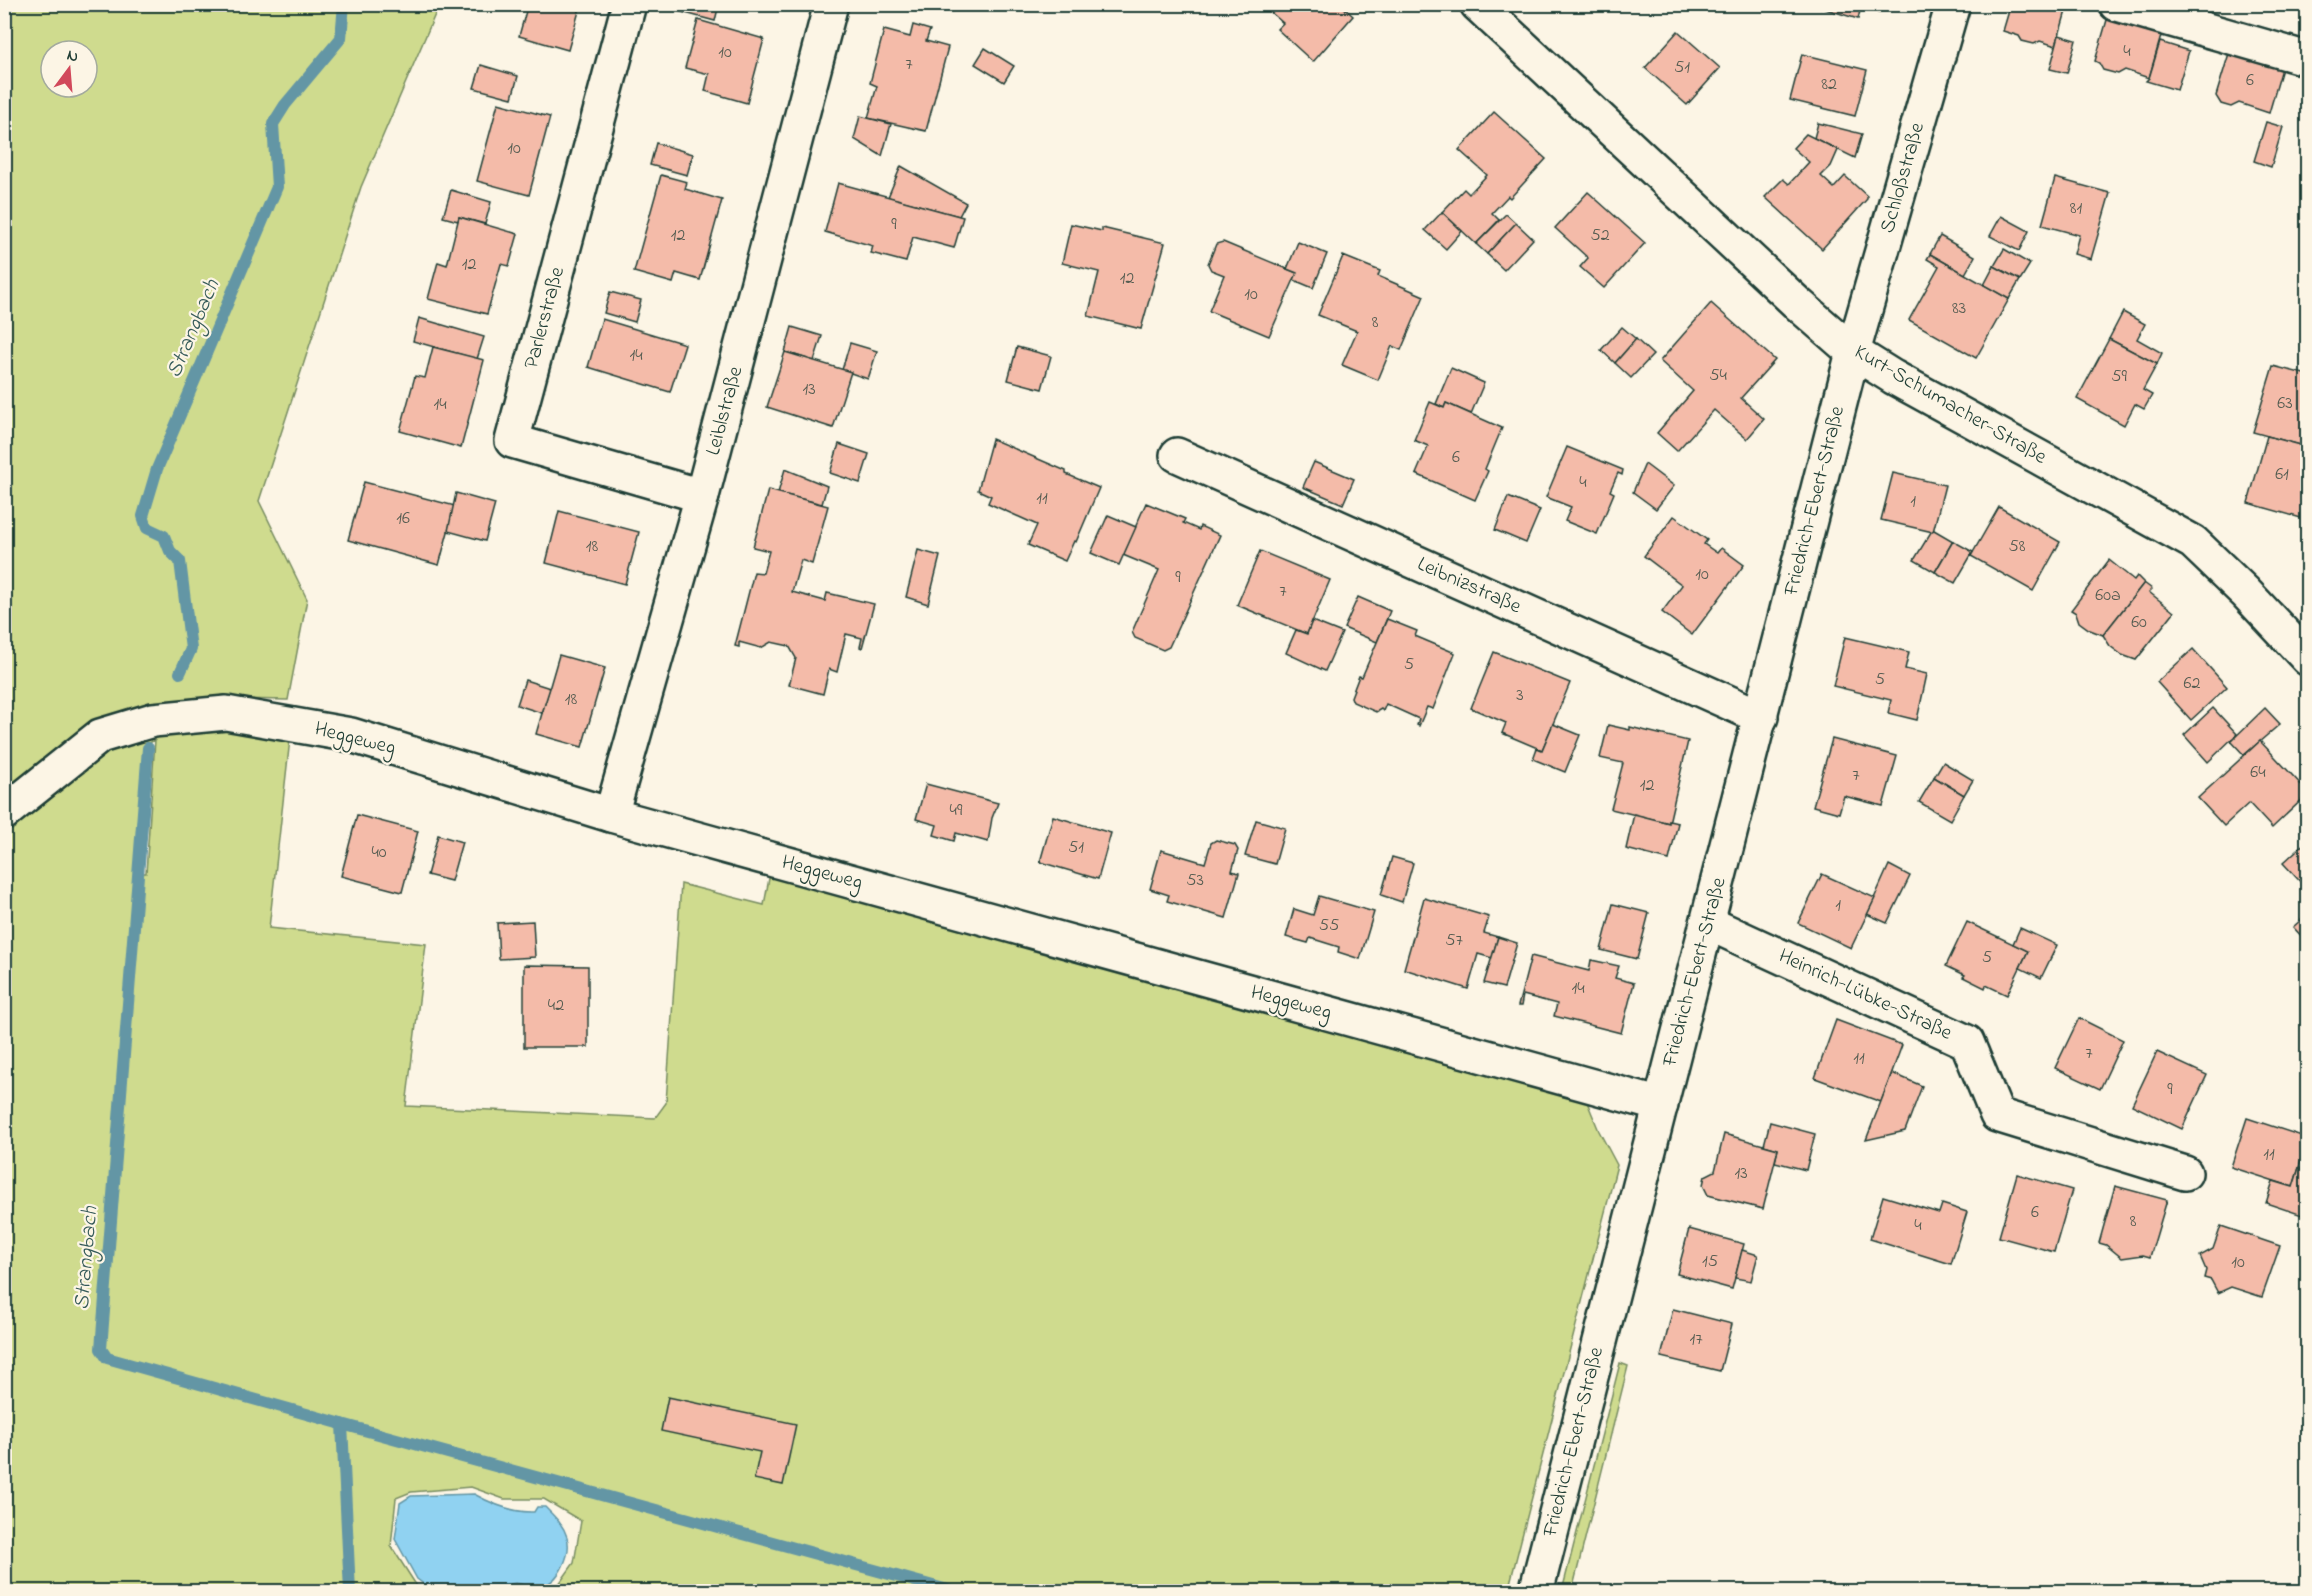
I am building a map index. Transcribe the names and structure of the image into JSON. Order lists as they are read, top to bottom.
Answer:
{
  "streets": {
    "street": [
      "Schloßstraße",
      "Parlerstraße",
      "Kurt-Schumacher-Straße",
      "Leiblstraße",
      "Friedrich-Ebert-Straße",
      "Leibnizstraße",
      "Heggeweg",
      "Heinrich-Lübke-Straße"
    ]
  },
  "crossings": [
    ["Schloßstraße", "Kurt-Schumacher-Straße"],
    ["Schloßstraße", "Friedrich-Ebert-Straße"],
    ["Parlerstraße", "Leiblstraße"],
    ["Kurt-Schumacher-Straße", "Friedrich-Ebert-Straße"],
    ["Leiblstraße", "Heggeweg"],
    ["Friedrich-Ebert-Straße", "Leibnizstraße"],
    ["Friedrich-Ebert-Straße", "Heggeweg"],
    ["Friedrich-Ebert-Straße", "Heinrich-Lübke-Straße"]
  ],
  "water": ["Strangbach"],
  "house_numbers": [
    "4",
    "10",
    "7",
    "51",
    "6",
    "82",
    "10",
    "81",
    "9",
    "12",
    "52",
    "12",
    "12",
    "10",
    "83",
    "8",
    "14",
    "54",
    "59",
    "13",
    "63",
    "14",
    "6",
    "61",
    "4",
    "11",
    "1",
    "16",
    "18",
    "58",
    "10",
    "9",
    "7",
    "60a",
    "60",
    "5",
    "5",
    "62",
    "3",
    "18",
    "64",
    "7",
    "12",
    "49",
    "51",
    "40",
    "53",
    "1",
    "55",
    "57",
    "5",
    "14",
    "42",
    "7",
    "11",
    "9",
    "11",
    "13",
    "6",
    "8",
    "4",
    "15",
    "10",
    "17"
  ],
  "north": "top"
}
